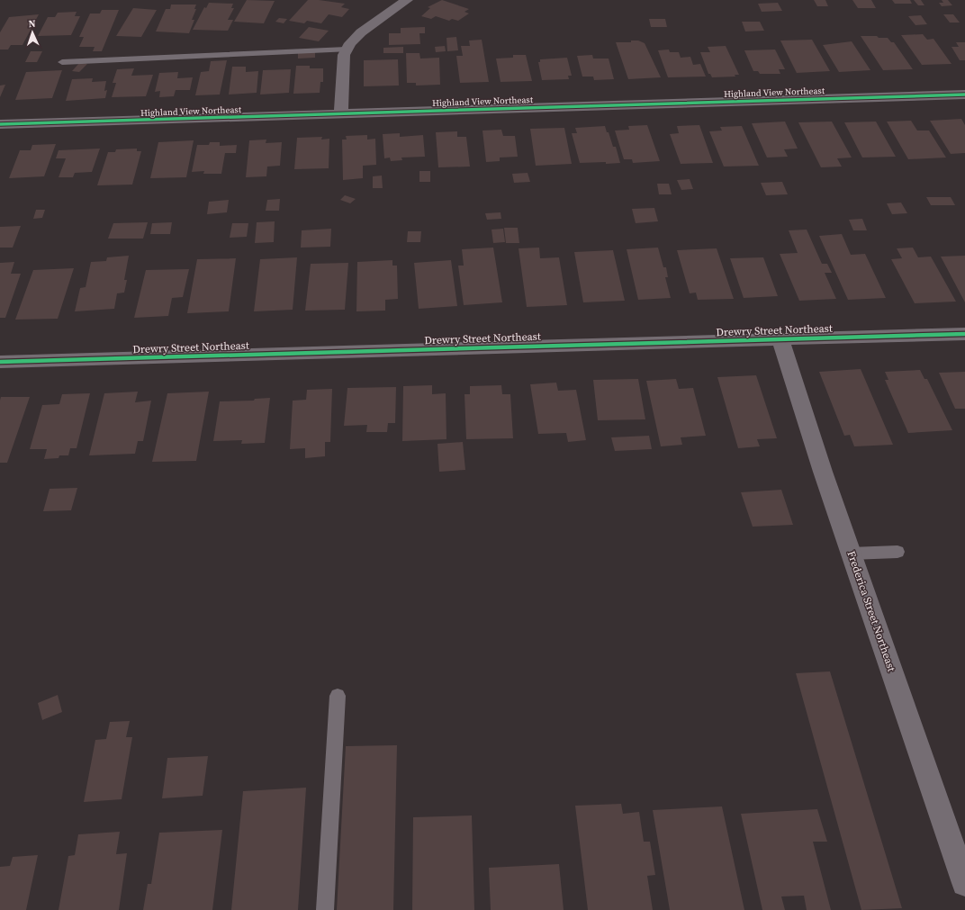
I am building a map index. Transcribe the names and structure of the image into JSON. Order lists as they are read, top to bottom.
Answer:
{
  "streets": {
    "street": ["Highland View Northeast", "Drewry Street Northeast", "Frederica Street Northeast"]
  },
  "crossings": [
    ["Drewry Street Northeast", "Frederica Street Northeast"]
  ],
  "north": "top"
}
